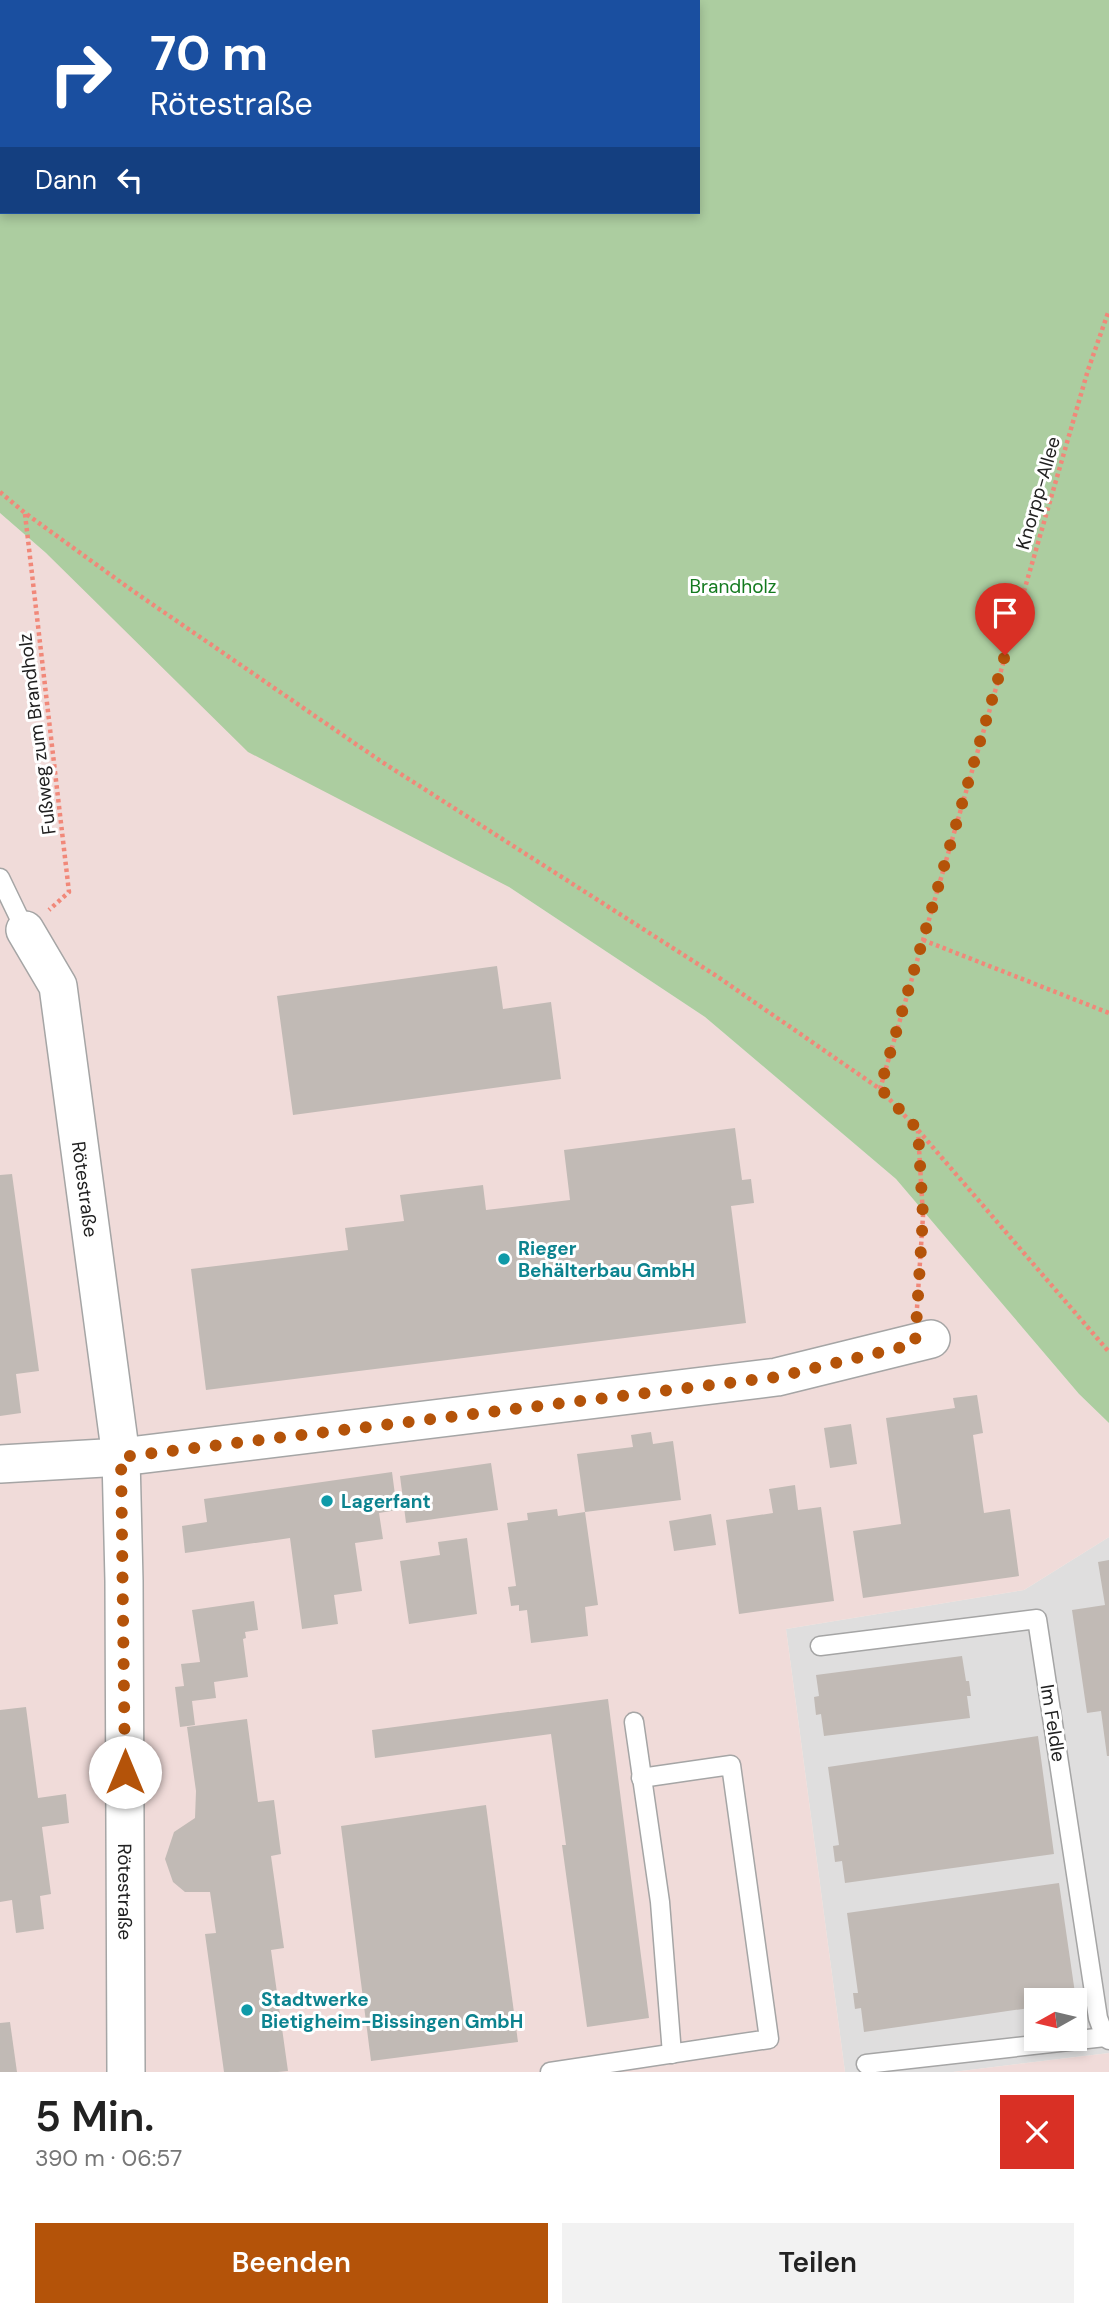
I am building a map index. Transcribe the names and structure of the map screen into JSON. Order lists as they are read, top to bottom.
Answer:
{
  "streets": {
    "street": ["Rötestraße"],
    "lane": ["Im Feldle"],
    "path": ["Knorpp-Allee", "Fußweg zum Brandholz"]
  },
  "crossings": [
    ["Fußweg zum Brandholz", "Rötestraße"]
  ],
  "parks": ["Brandholz"],
  "places": ["Rieger Behälterbau GmbH", "Lagerfant", "Stadtwerke Bietigheim-Bissingen GmbH"],
  "north": "left",
  "page": {
    "turn": ["70 m", "Rötestraße"],
    "then": "Dann",
    "heading": ["5 Min.", "390 m · 06:57"],
    "buttons": ["Beenden", "Teilen"]
  }
}
